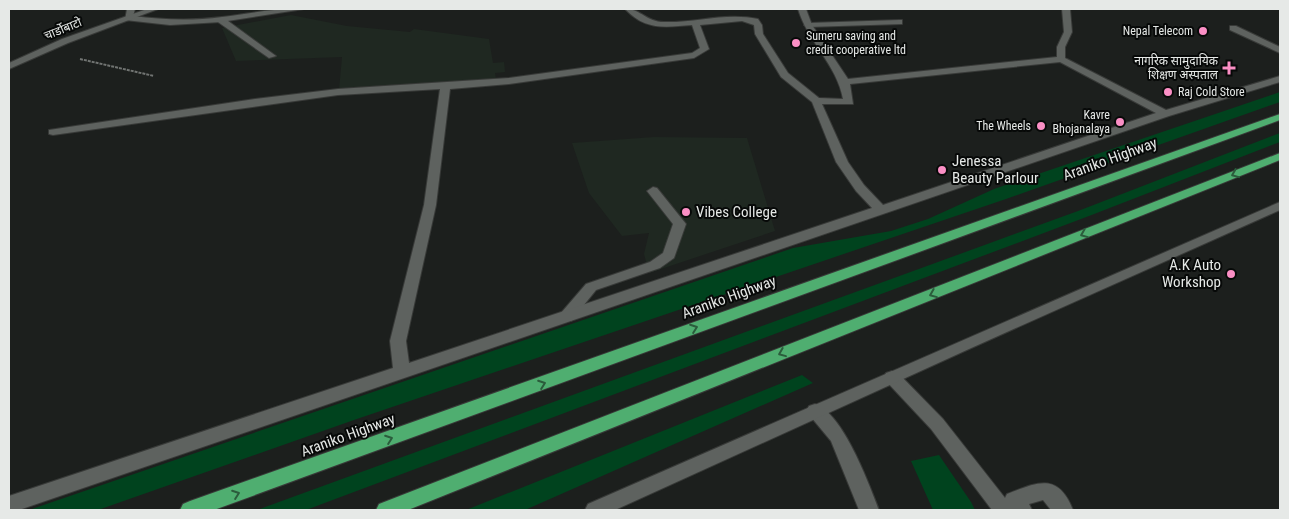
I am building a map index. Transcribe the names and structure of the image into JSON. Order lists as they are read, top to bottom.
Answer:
{
  "streets": {
    "highway": ["Araniko Highway"],
    "street": ["चार्डोबाटो"]
  },
  "places": {
    "other": [
      "Nepal Telecom",
      "Sumeru saving and credit cooperative ltd",
      "Raj Cold Store",
      "Kavre Bhojanalaya",
      "The Wheels",
      "Jenessa Beauty Parlour",
      "Vibes College",
      "A.K Auto Workshop"
    ],
    "health": ["नागरिक सामुदायिक शिक्षण अस्पताल"]
  }
}
